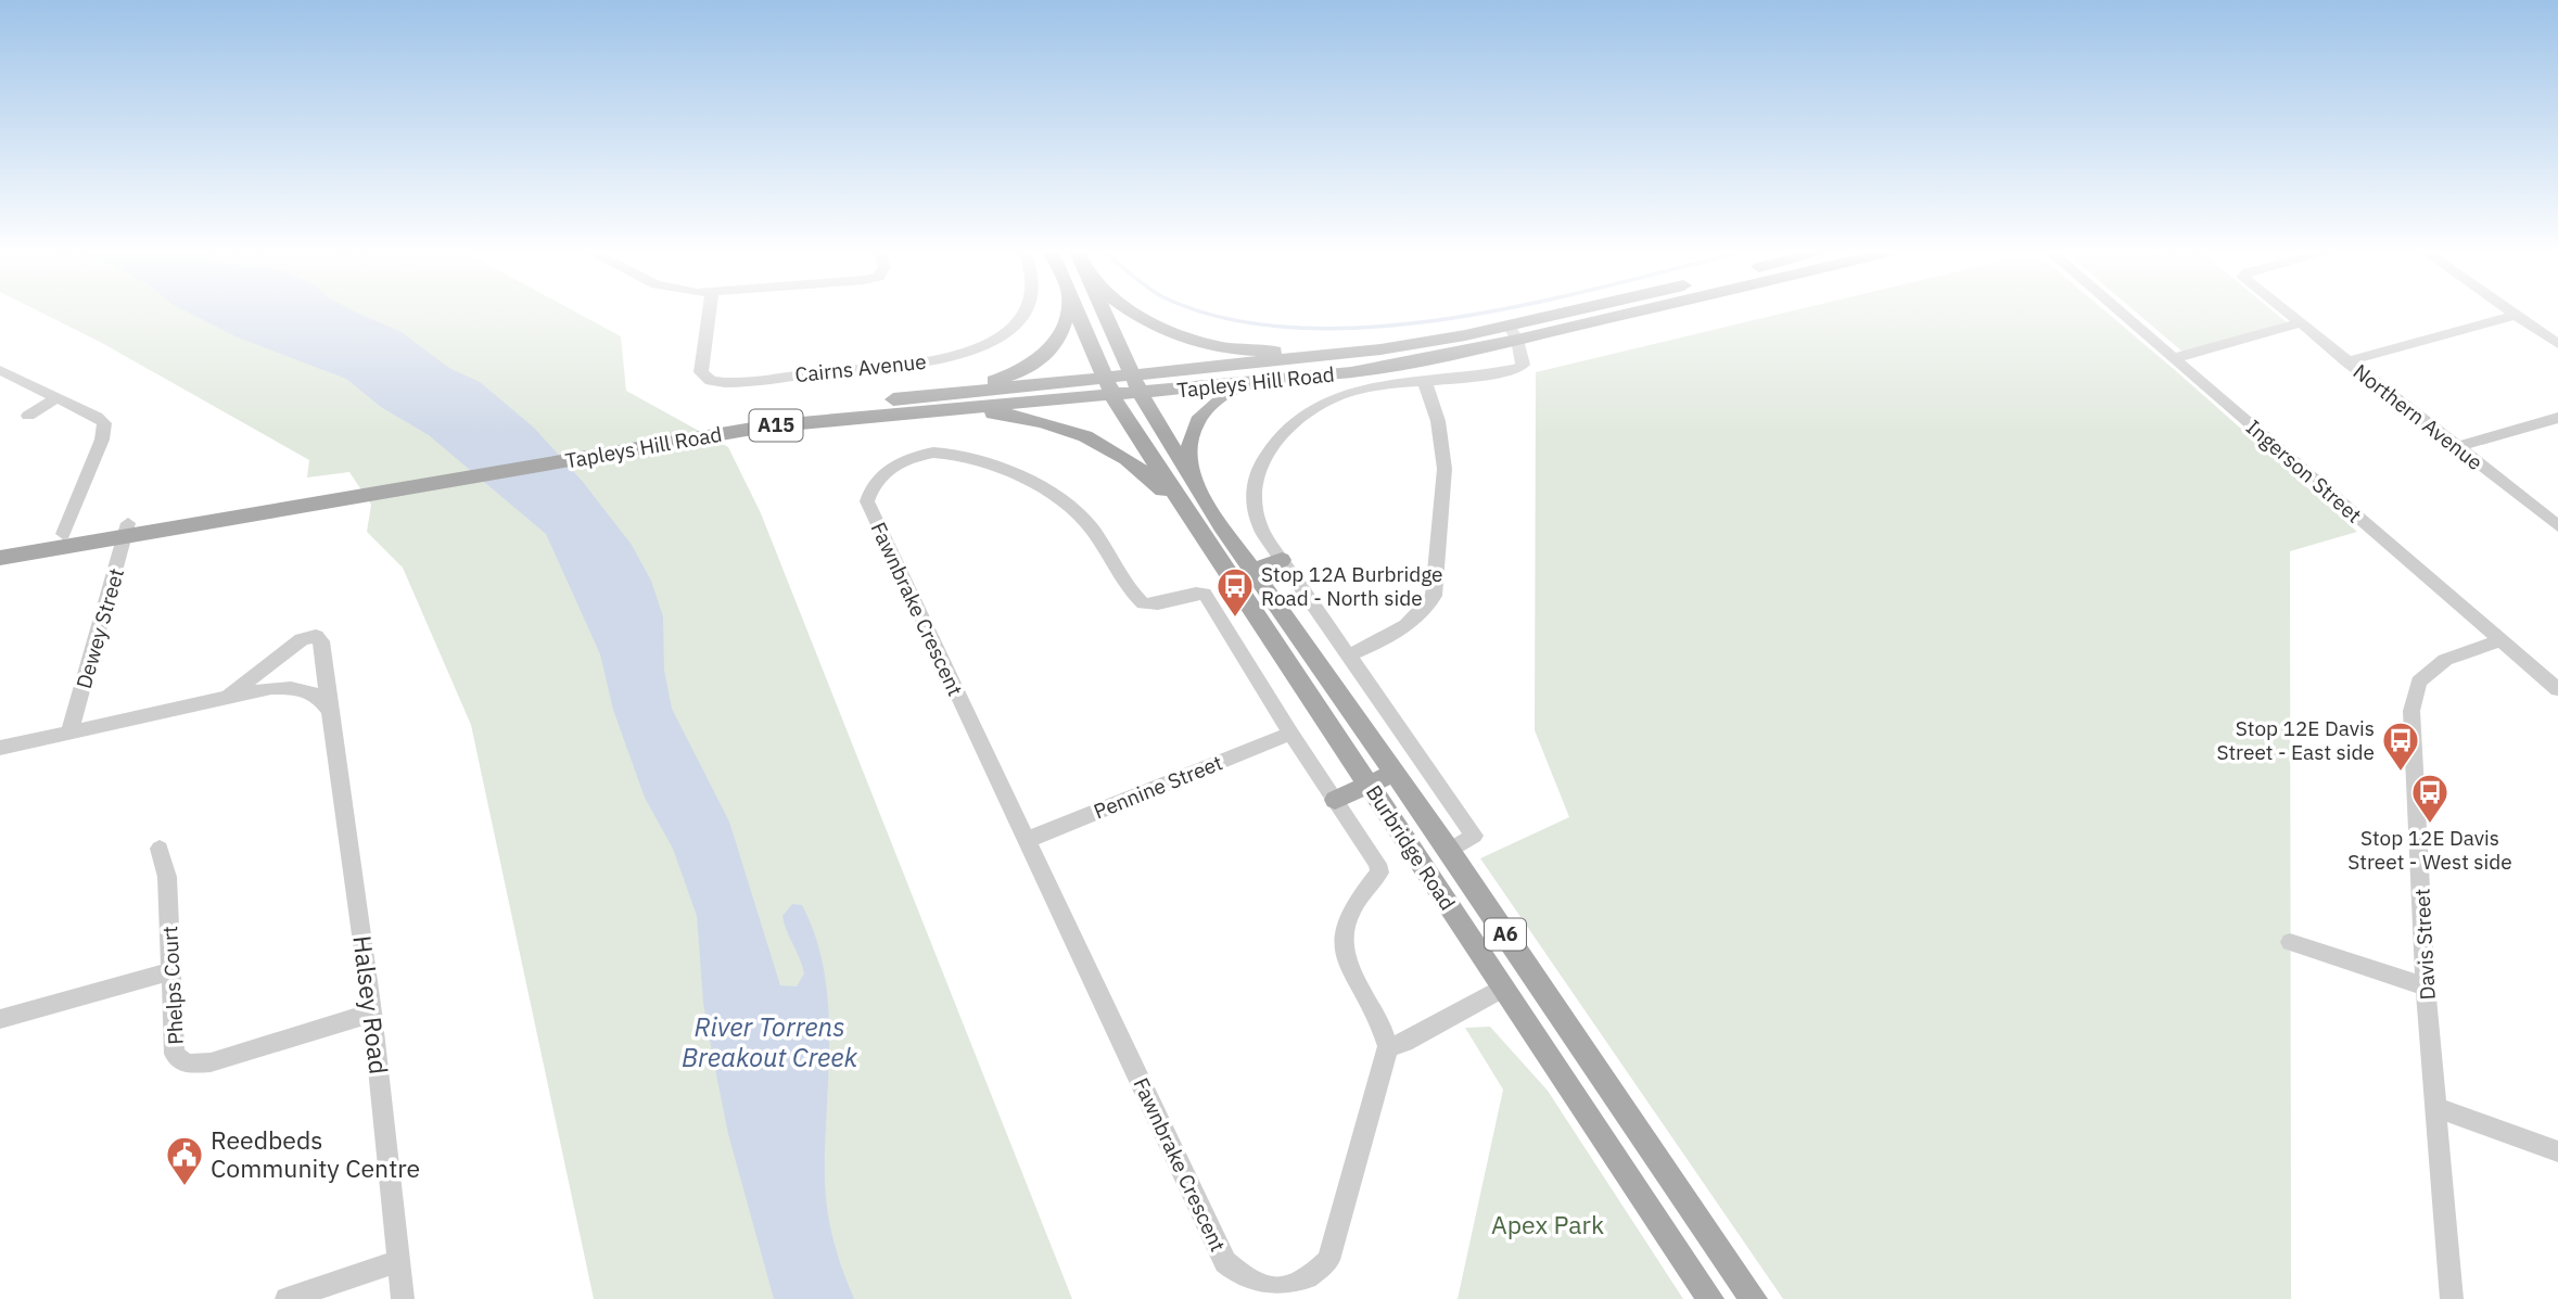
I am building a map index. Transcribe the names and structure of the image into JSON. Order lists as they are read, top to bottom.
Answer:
{
  "streets": {
    "main road": [
      "Tapleys Hill Road",
      "A15",
      "Burbridge Road",
      "A6"
    ],
    "street": [
      "Cairns Avenue",
      "Northern Avenue",
      "Ingerson Street",
      "Fawnbrake Crescent",
      "Dewey Street",
      "Pennine Street",
      "Davis Street",
      "Phelps Court",
      "Halsey Road"
    ]
  },
  "crossings": [
    ["Tapleys Hill Road", "Dewey Street"],
    ["Tapleys Hill Road", "Burbridge Road"],
    ["Tapleys Hill Road", "A6"],
    ["Ingerson Street", "Davis Street"],
    ["Fawnbrake Crescent", "Pennine Street"],
    ["Dewey Street", "Halsey Road"],
    ["Burbridge Road", "A6"],
    ["Phelps Court", "Halsey Road"]
  ],
  "water": ["River Torrens Breakout Creek"],
  "parks": ["Apex Park"],
  "places": {
    "bus stop": ["Stop 12A Burbridge Road - North side", "Stop 12E Davis Street - East side", "Stop 12E Davis Street - West side"],
    "public building": ["Reedbeds Community Centre"]
  }
}
